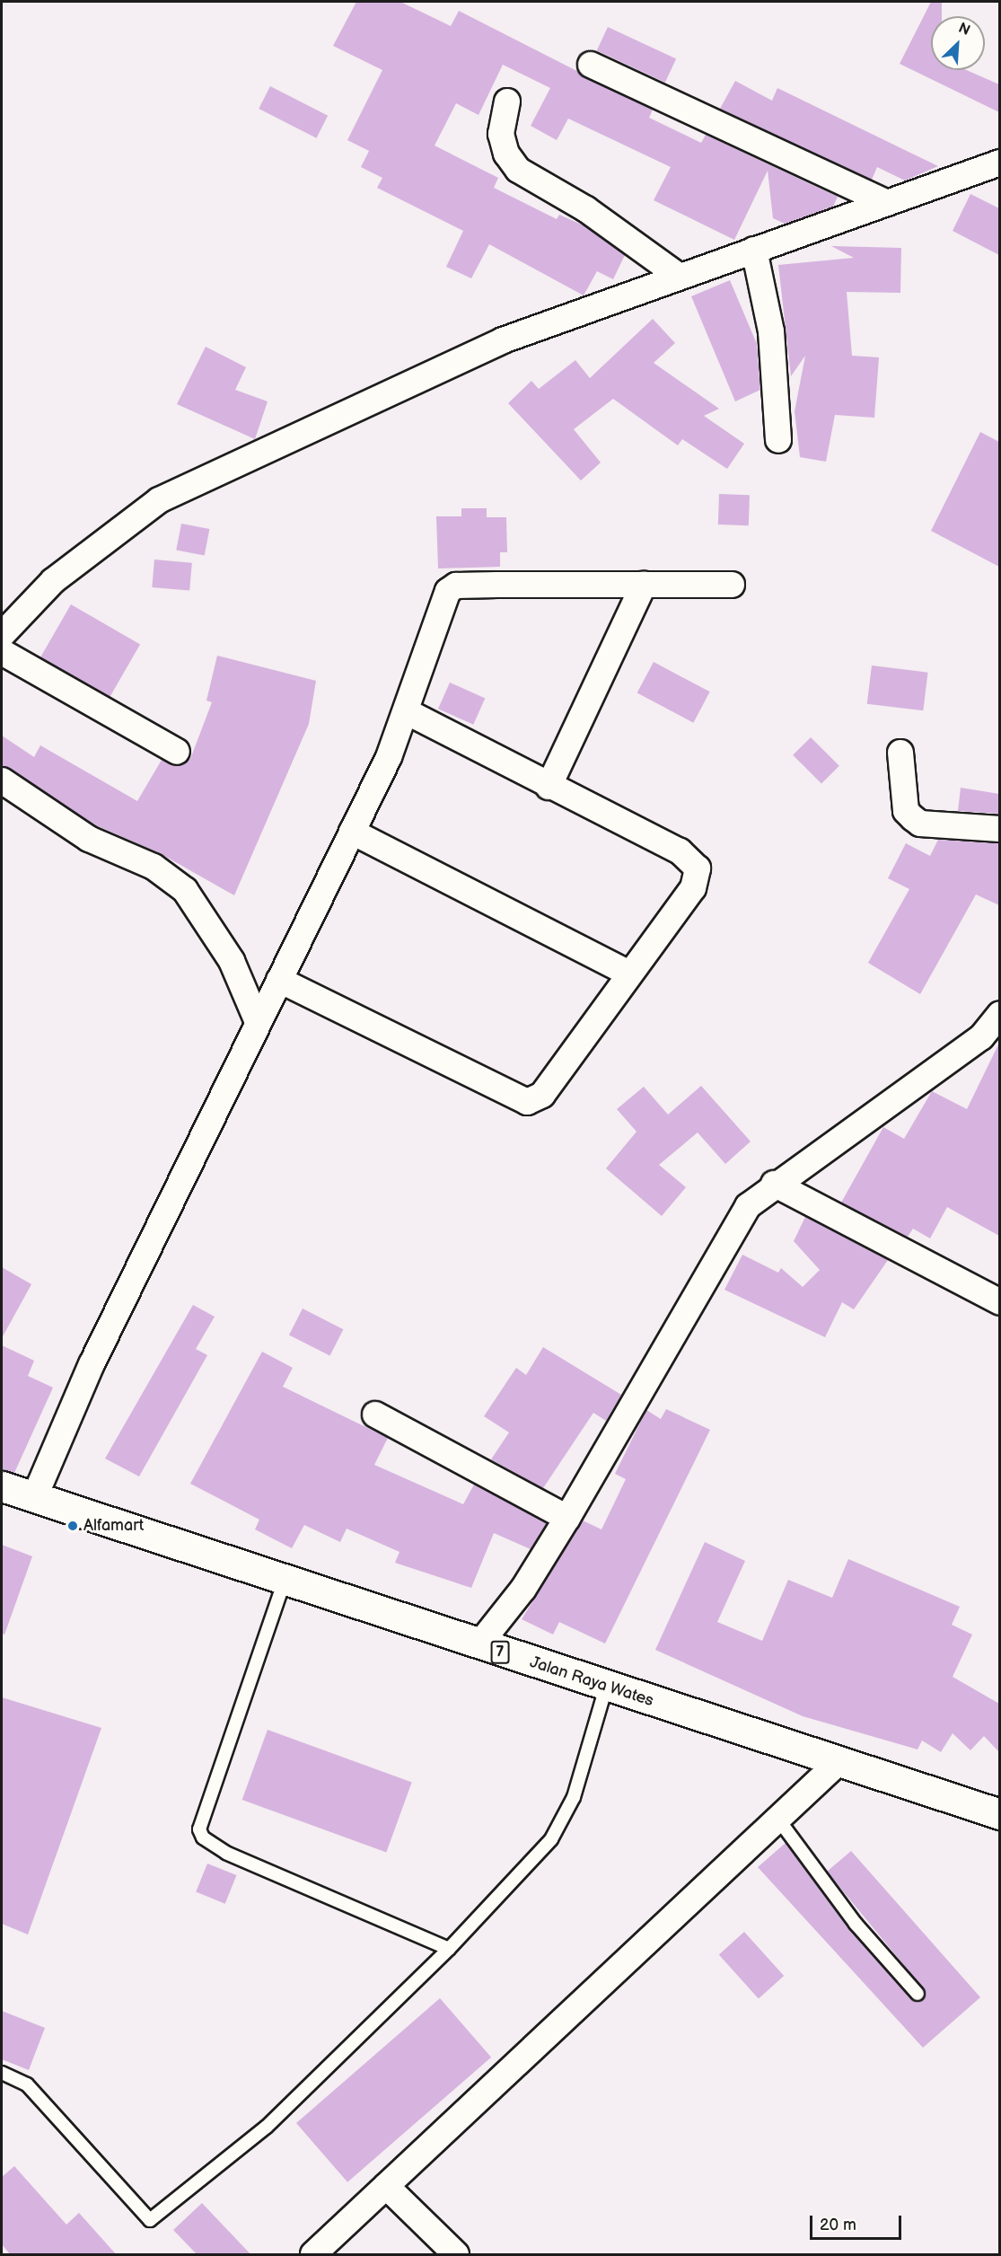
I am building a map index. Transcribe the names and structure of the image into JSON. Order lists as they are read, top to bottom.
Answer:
{
  "streets": {
    "highway": ["7", "Jalan Raya Wates"]
  },
  "places": ["Alfamart"],
  "scale_bar": "20 m",
  "north": "top right"
}
